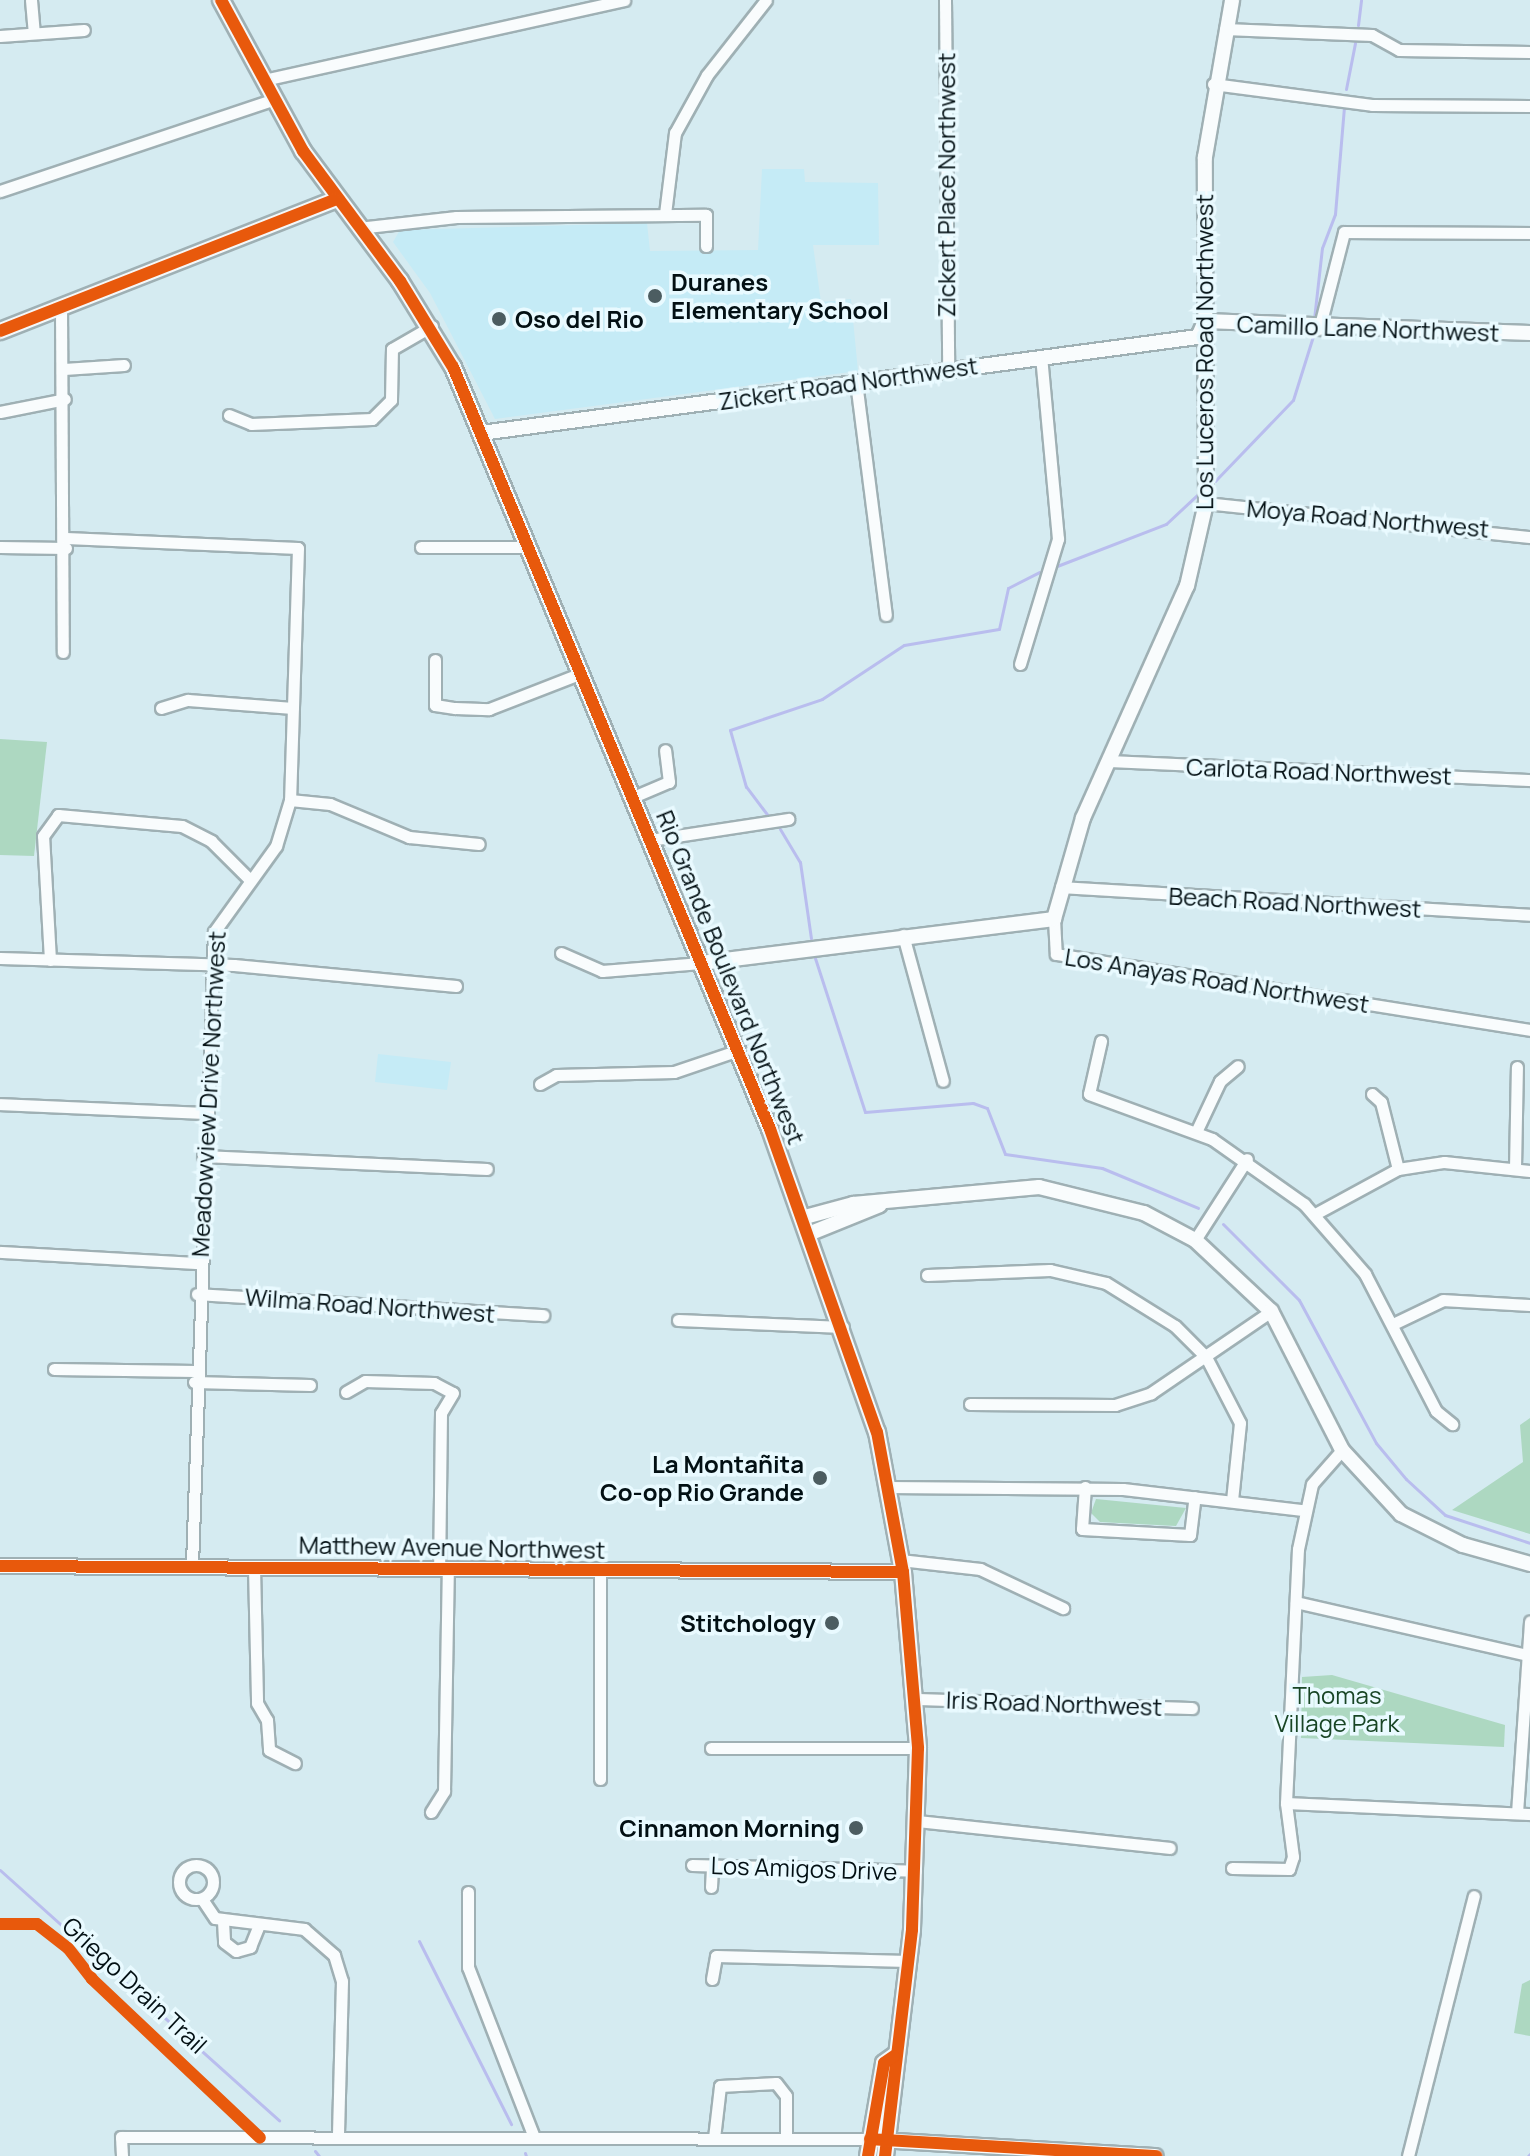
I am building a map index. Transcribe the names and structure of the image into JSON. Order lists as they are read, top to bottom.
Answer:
{
  "streets": {
    "main road": ["Rio Grande Boulevard Northwest"],
    "street": [
      "Zickert Place Northwest",
      "Camillo Lane Northwest",
      "Los Luceros Road Northwest",
      "Zickert Road Northwest",
      "Moya Road Northwest",
      "Carlota Road Northwest",
      "Beach Road Northwest",
      "Los Anayas Road Northwest",
      "Meadowview Drive Northwest",
      "Wilma Road Northwest",
      "Matthew Avenue Northwest",
      "Iris Road Northwest",
      "Los Amigos Drive"
    ],
    "cycle path": ["Griego Drain Trail"]
  },
  "crossings": [
    ["Zickert Place Northwest", "Zickert Road Northwest"],
    ["Camillo Lane Northwest", "Los Luceros Road Northwest"],
    ["Camillo Lane Northwest", "Zickert Road Northwest"],
    ["Los Luceros Road Northwest", "Zickert Road Northwest"],
    ["Los Luceros Road Northwest", "Moya Road Northwest"],
    ["Los Luceros Road Northwest", "Carlota Road Northwest"],
    ["Los Luceros Road Northwest", "Beach Road Northwest"],
    ["Los Luceros Road Northwest", "Los Anayas Road Northwest"],
    ["Zickert Road Northwest", "Rio Grande Boulevard Northwest"],
    ["Rio Grande Boulevard Northwest", "Los Anayas Road Northwest"],
    ["Rio Grande Boulevard Northwest", "Matthew Avenue Northwest"],
    ["Rio Grande Boulevard Northwest", "Iris Road Northwest"],
    ["Rio Grande Boulevard Northwest", "Los Amigos Drive"],
    ["Meadowview Drive Northwest", "Wilma Road Northwest"],
    ["Meadowview Drive Northwest", "Matthew Avenue Northwest"]
  ],
  "parks": ["Thomas Village Park"],
  "places": [
    "Duranes Elementary School",
    "Oso del Rio",
    "La Montañita Co-op Rio Grande",
    "Stitchology",
    "Cinnamon Morning"
  ]
}
